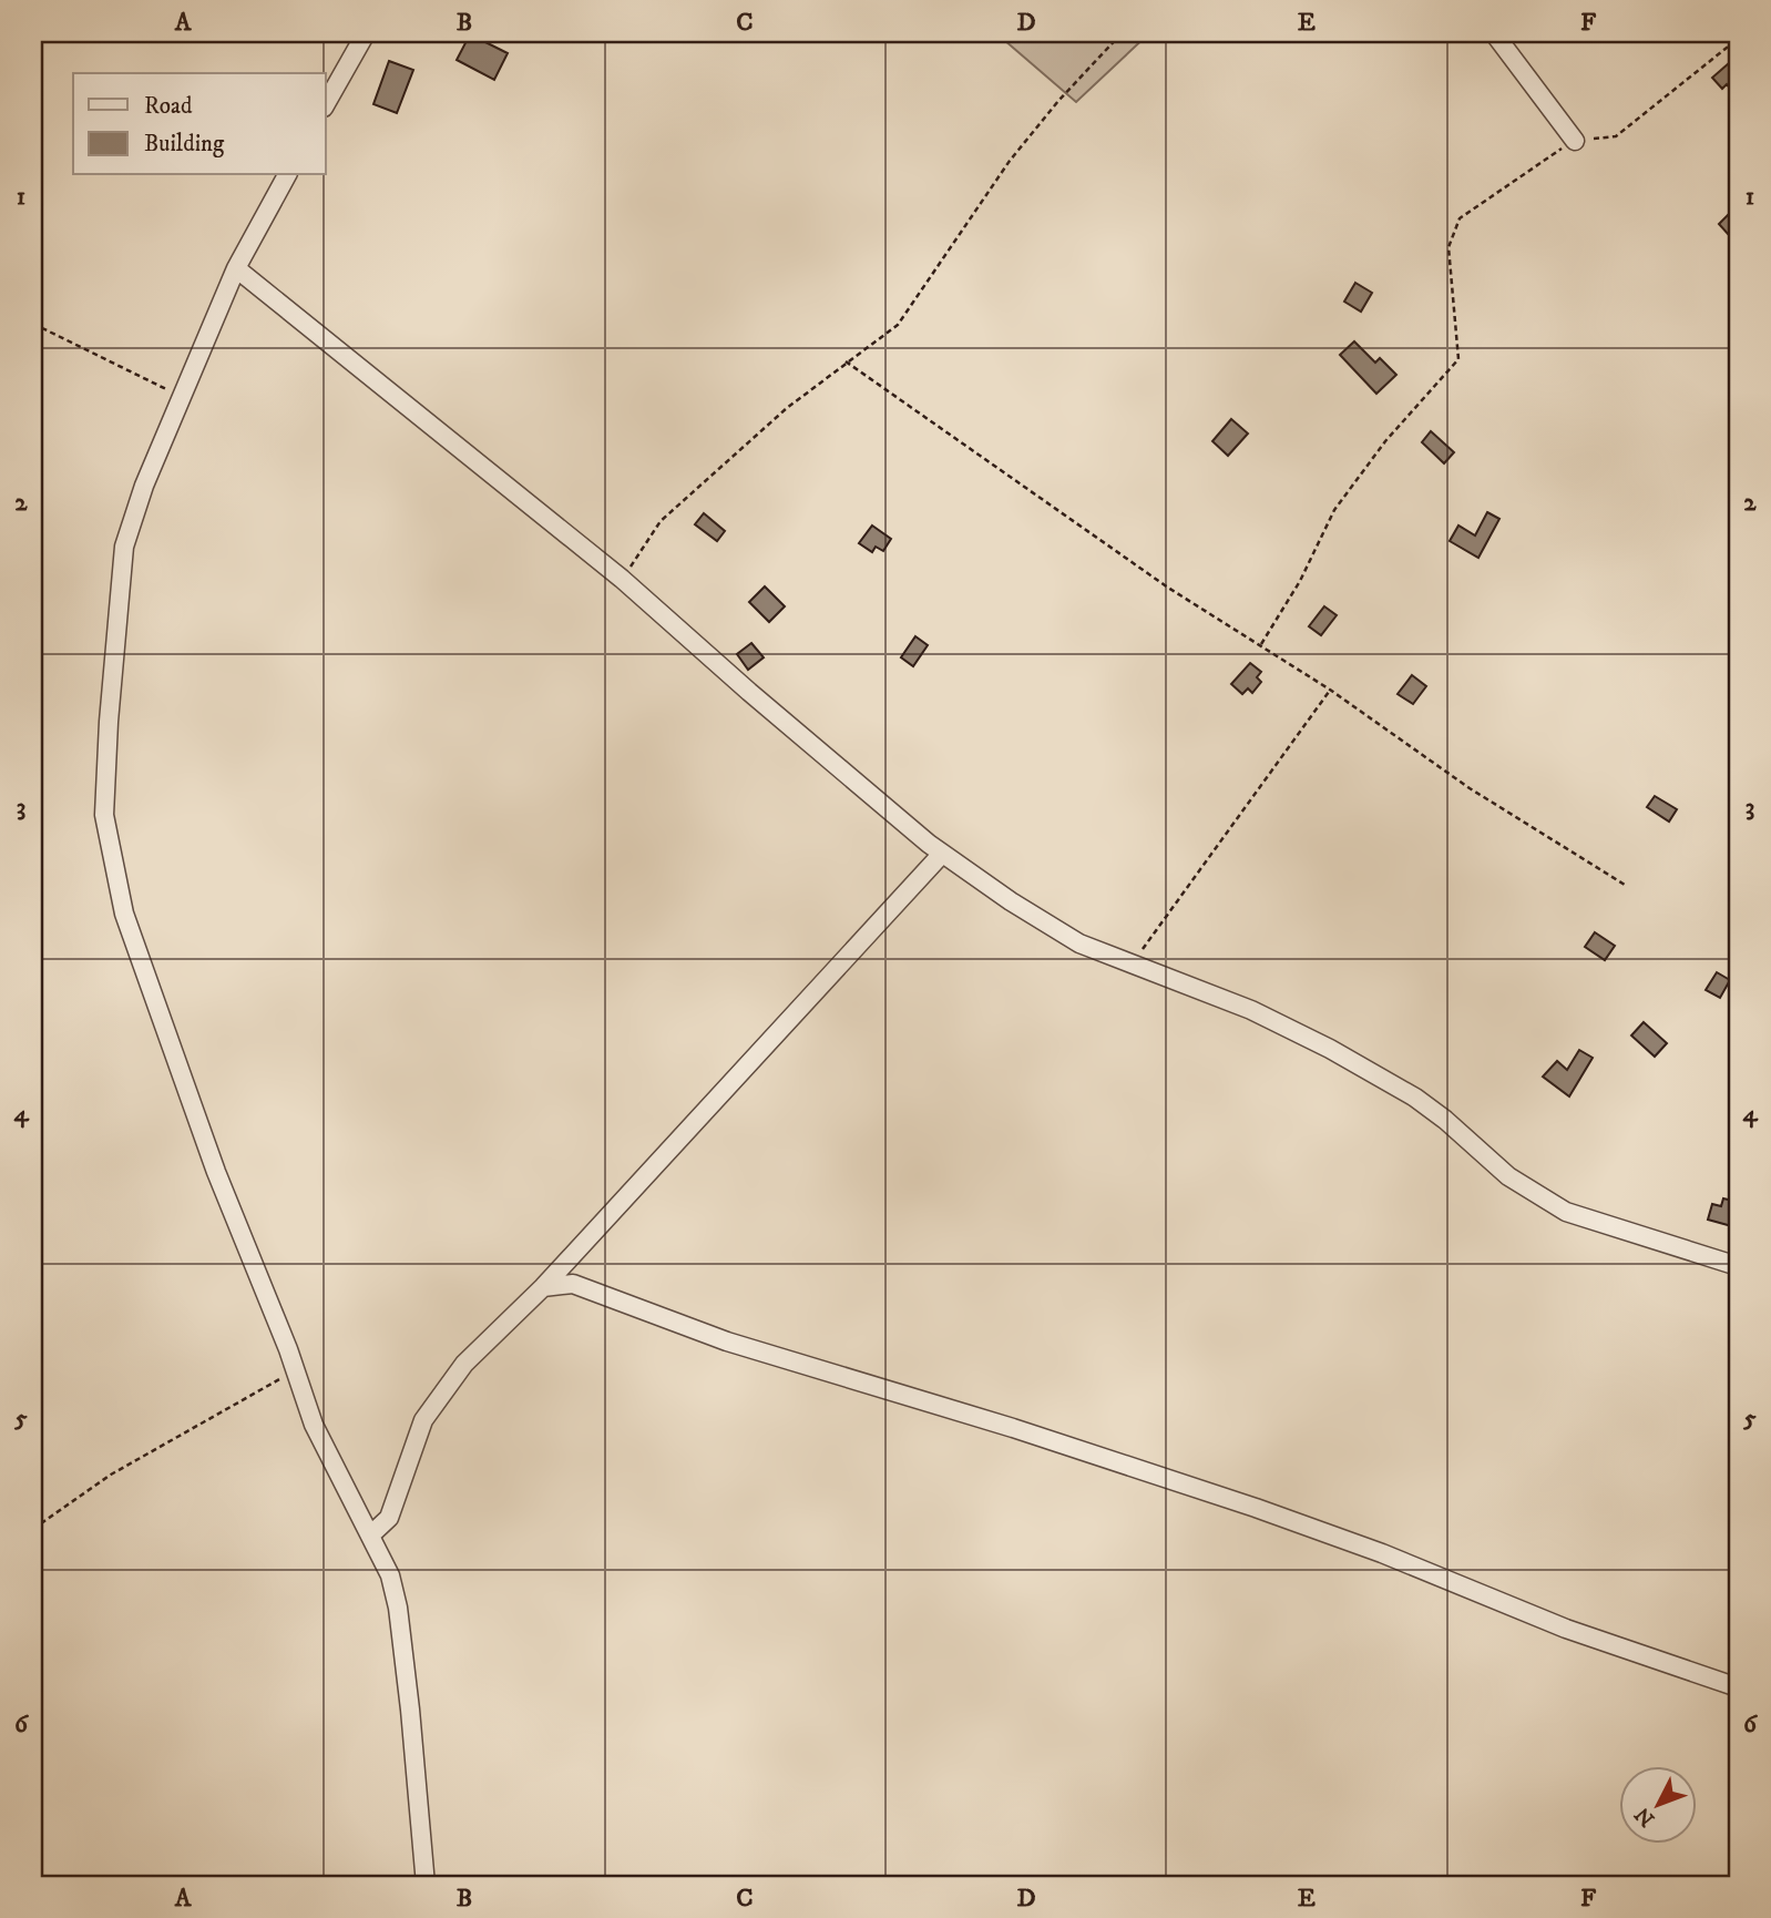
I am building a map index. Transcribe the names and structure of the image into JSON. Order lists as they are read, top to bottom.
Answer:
{
  "legend": ["Road", "Building"],
  "north": "bottom left",
  "grid": {
    "columns": [
      "A",
      "B",
      "C",
      "D",
      "E",
      "F"
    ],
    "rows": [
      "1",
      "2",
      "3",
      "4",
      "5",
      "6"
    ]
  }
}
